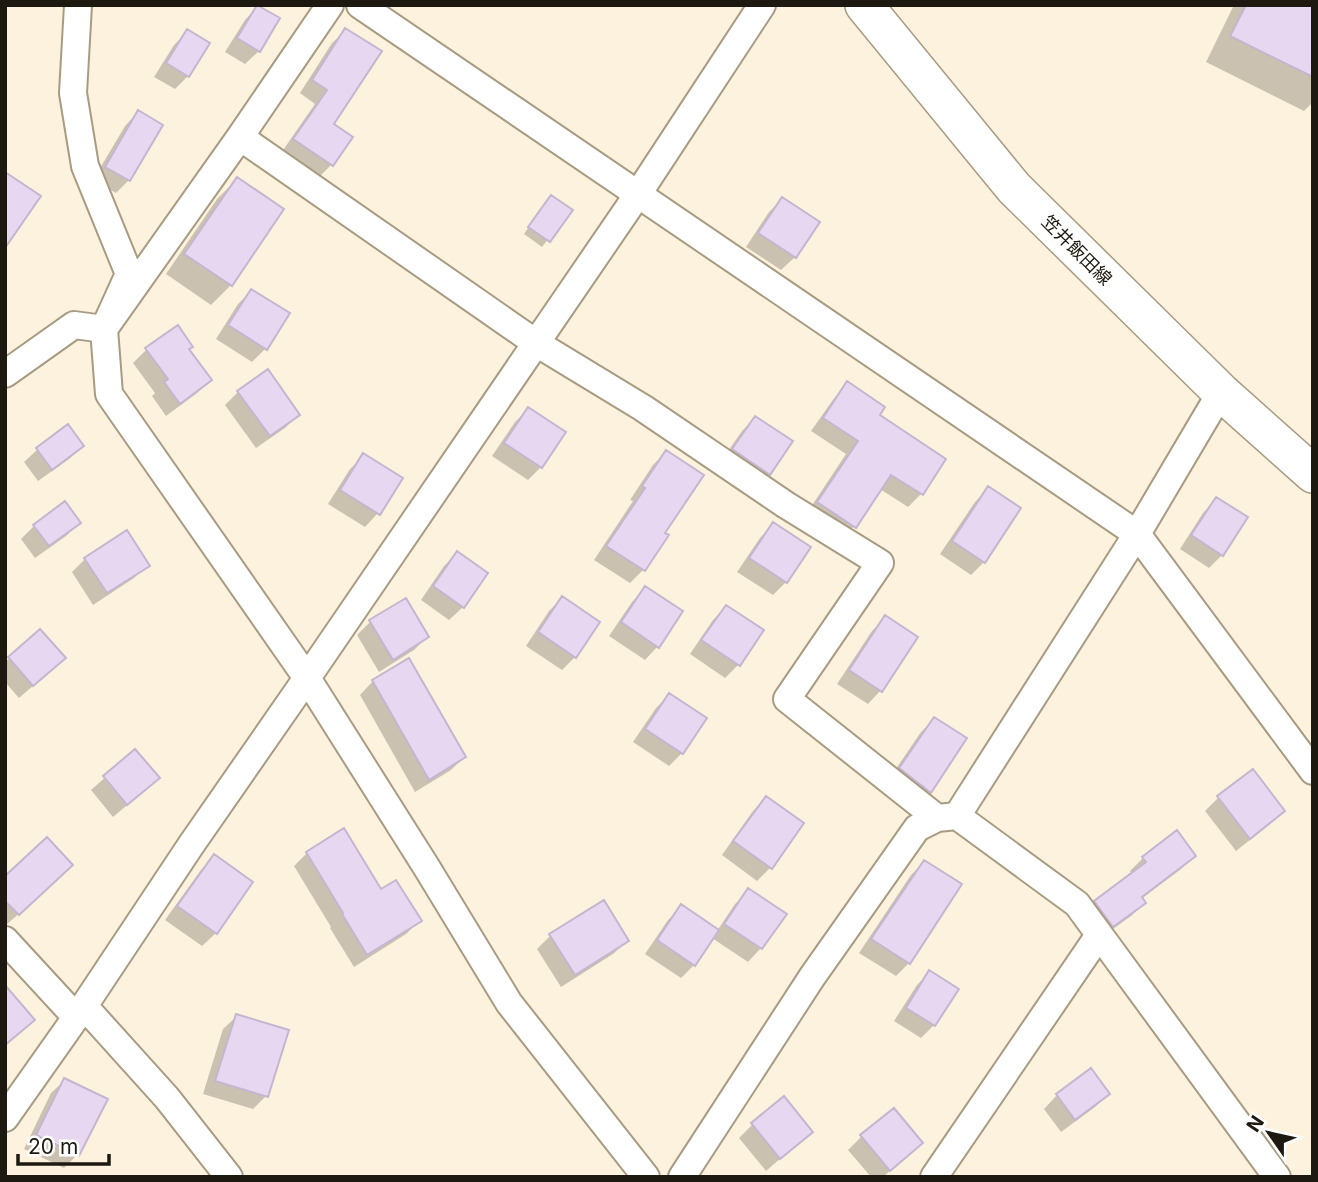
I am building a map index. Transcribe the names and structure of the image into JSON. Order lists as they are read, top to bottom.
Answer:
{
  "streets": {
    "main road": ["笠井飯田線"]
  },
  "scale_bar": "20 m",
  "north": "top left"
}
